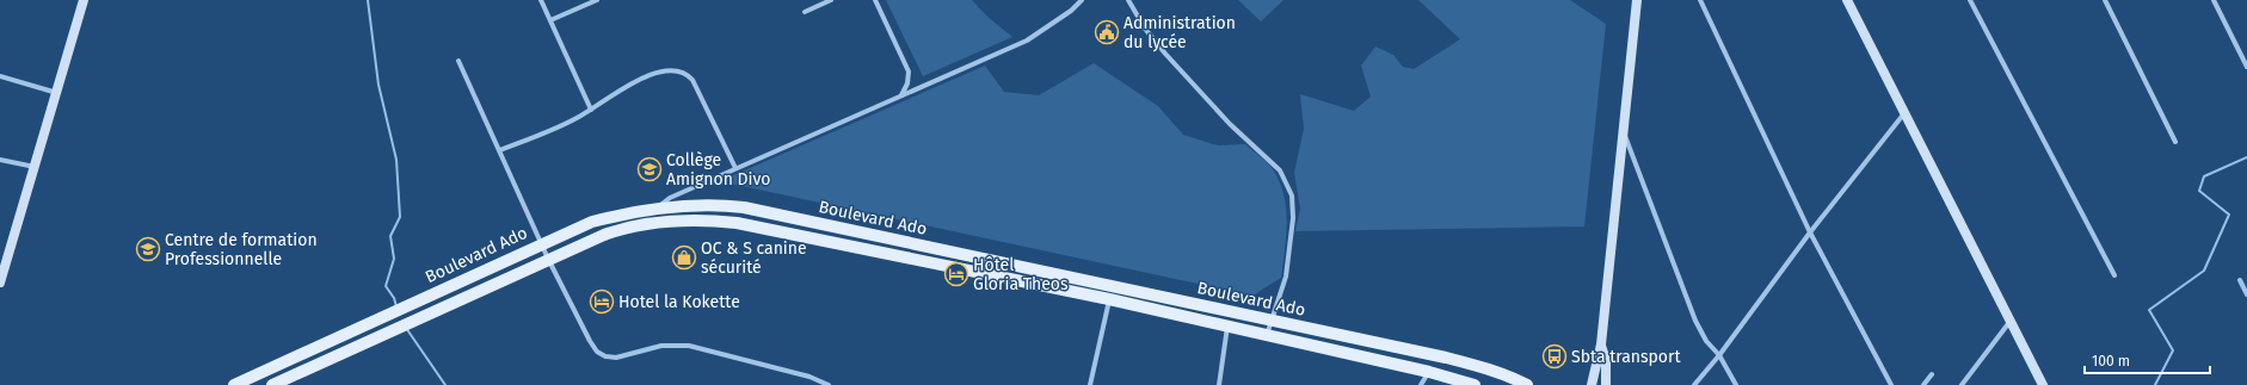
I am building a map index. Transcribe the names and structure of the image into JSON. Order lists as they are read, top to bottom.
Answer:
{
  "streets": {
    "main road": ["Boulevard Ado"]
  },
  "places": {
    "public building": ["Administration du lycée"],
    "school or university": ["Collège Amignon Divo", "Centre de formation Professionnelle"],
    "shop": ["OC & S canine sécurité"],
    "hotel": ["Hôtel Gloria Theos", "Hotel la Kokette"],
    "bus stop": ["Sbta transport"]
  },
  "scale_bar": "100 m"
}
